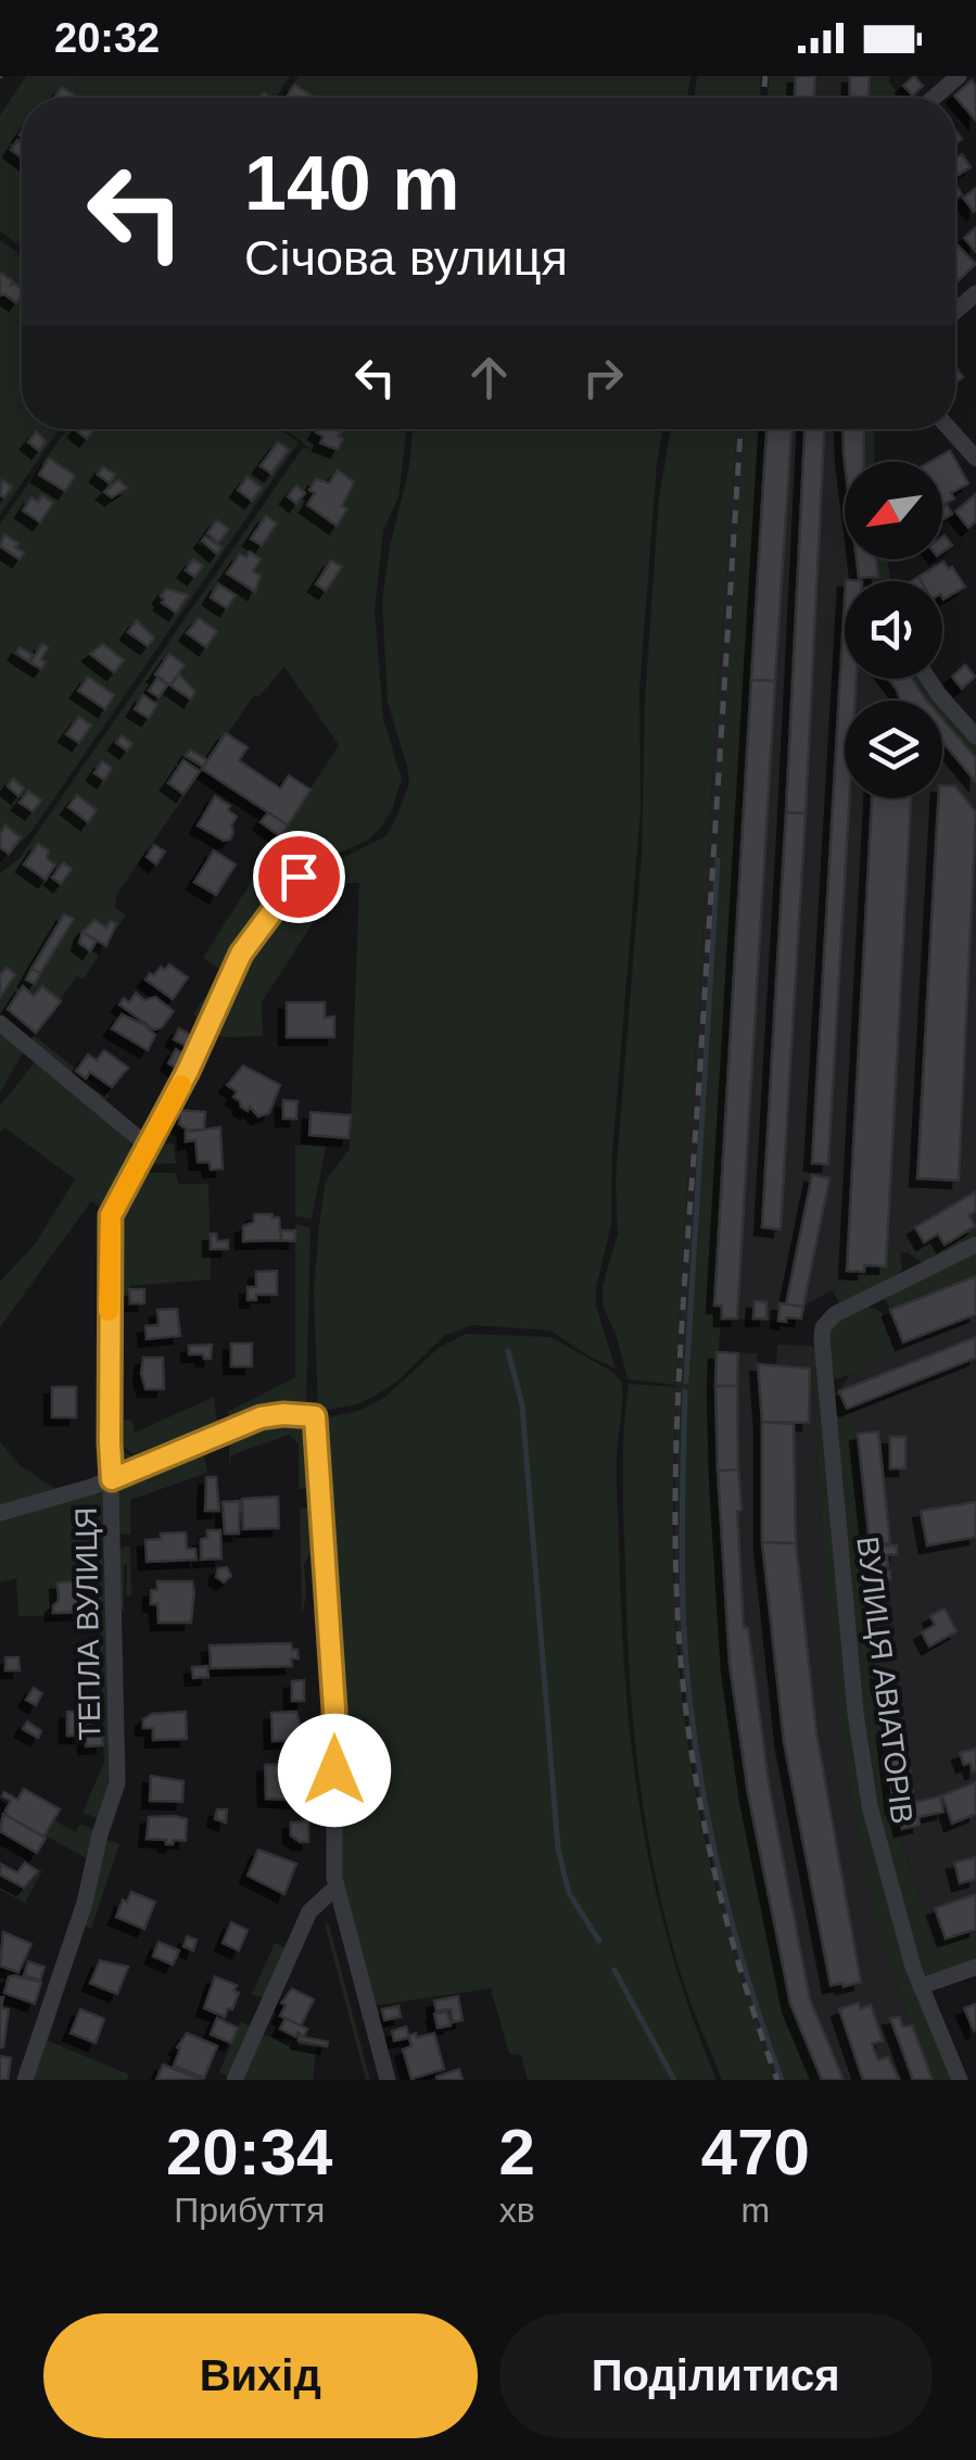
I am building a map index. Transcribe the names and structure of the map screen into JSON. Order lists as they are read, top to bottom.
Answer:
{
  "streets": {
    "street": ["ТЕПЛА ВУЛИЦЯ", "ВУЛИЦЯ АВІАТОРІВ"]
  },
  "north": "bottom left",
  "page": {
    "status": "20:32",
    "turn": ["140 m", "Січова вулиця"],
    "eta": [
      "20:34",
      "Прибуття",
      "2",
      "хв",
      "470",
      "m"
    ],
    "buttons": ["Вихід", "Поділитися"]
  }
}
